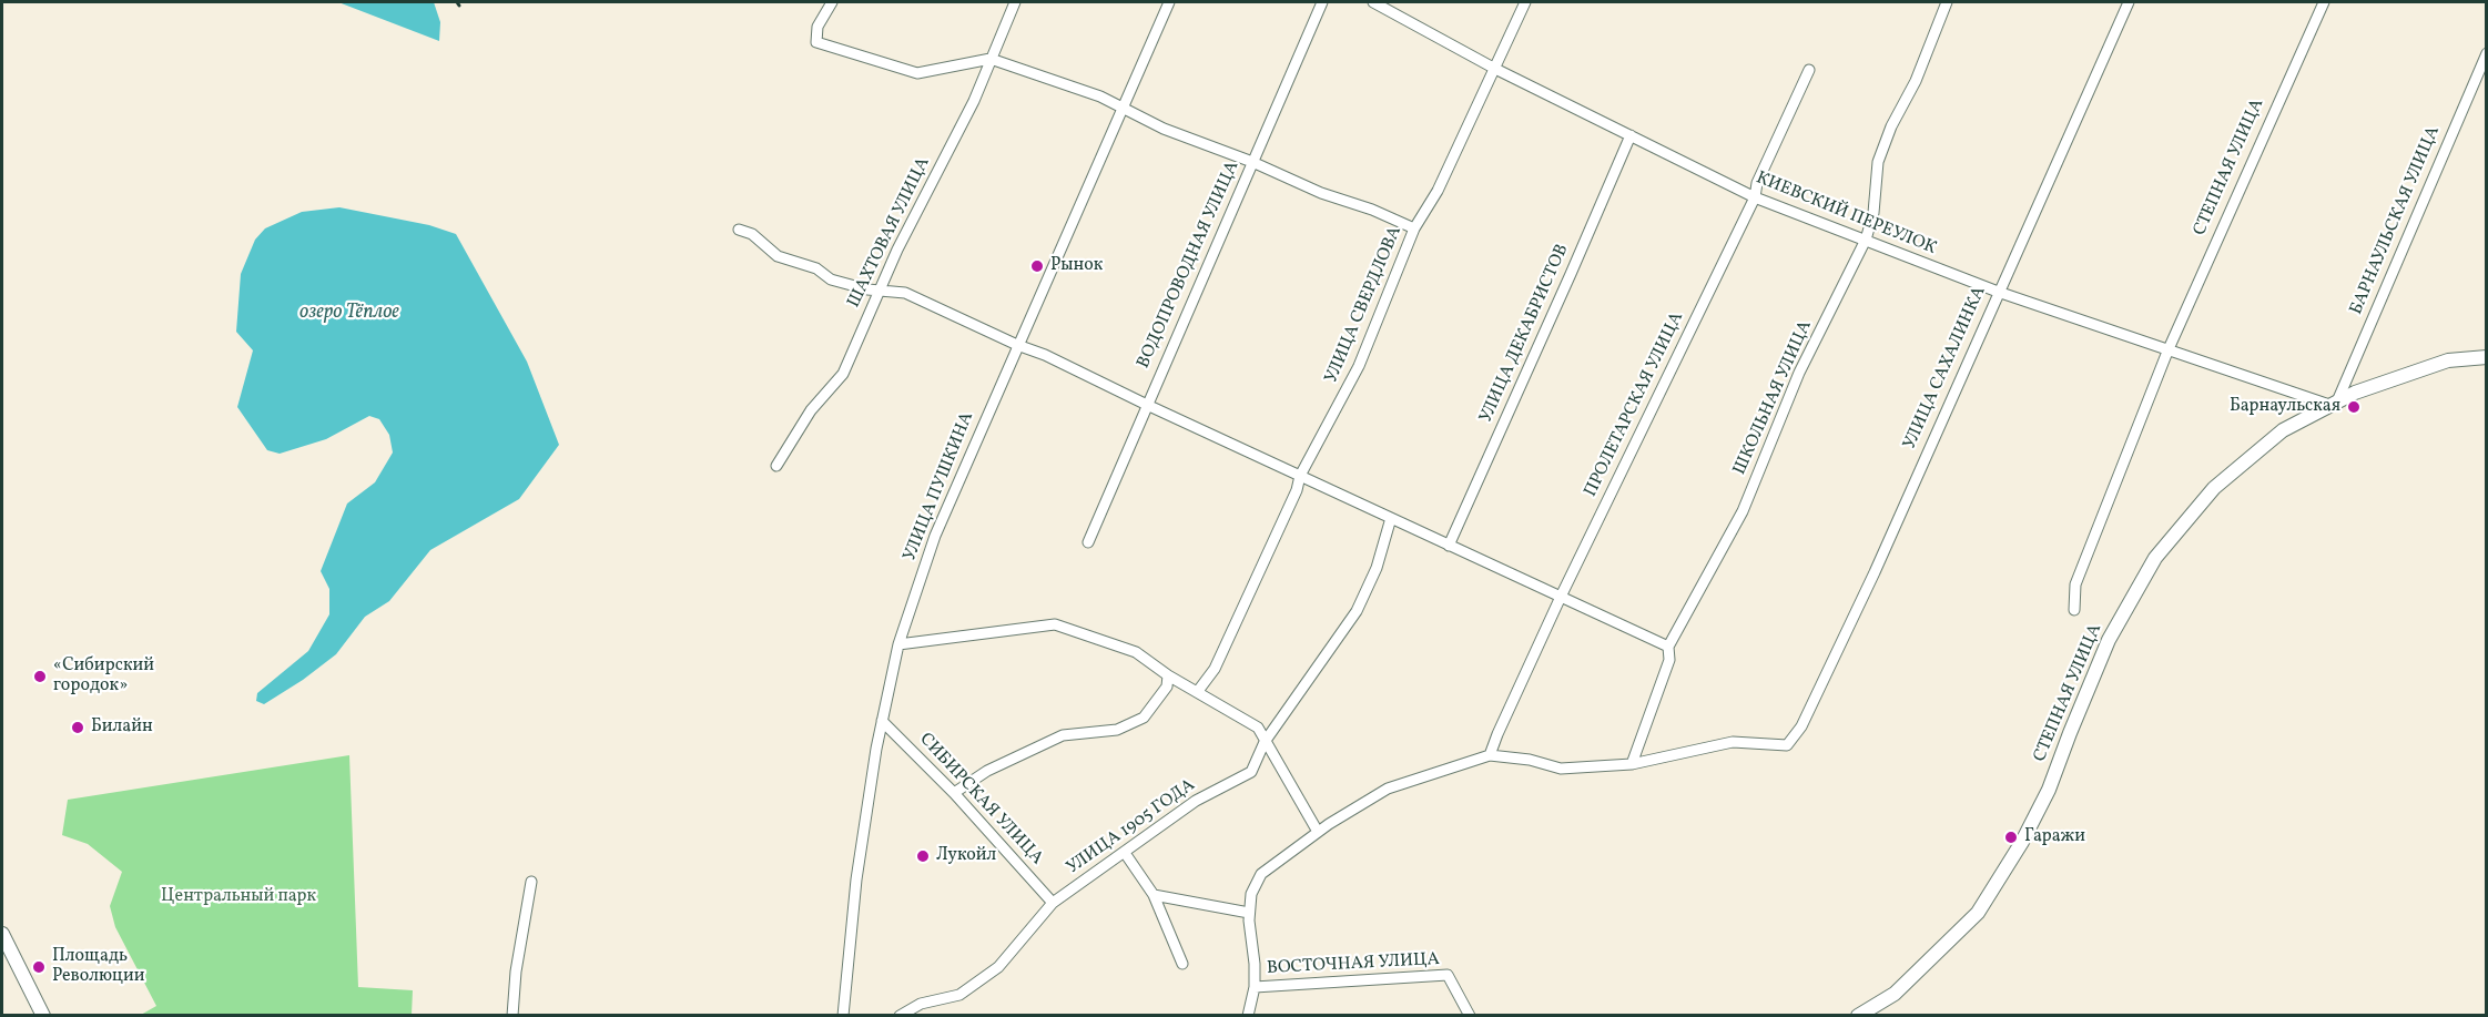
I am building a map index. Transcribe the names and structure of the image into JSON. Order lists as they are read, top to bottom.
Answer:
{
  "streets": {
    "main road": ["СТЕПНАЯ УЛИЦА"],
    "street": [
      "КИЕВСКИЙ ПЕРЕУЛОК",
      "БАРНАУЛЬСКАЯ УЛИЦА",
      "ШАХТОВАЯ УЛИЦА",
      "ВОДОПРОВОДНАЯ УЛИЦА",
      "УЛИЦА СВЕРДЛОВА",
      "УЛИЦА ДЕКАБРИСТОВ",
      "УЛИЦА САХАЛИНКА",
      "ШКОЛЬНАЯ УЛИЦА",
      "ПРОЛЕТАРСКАЯ УЛИЦА",
      "УЛИЦА ПУШКИНА",
      "СИБИРСКАЯ УЛИЦА",
      "УЛИЦА 1905 ГОДА",
      "ВОСТОЧНАЯ УЛИЦА"
    ]
  },
  "crossings": [
    ["СТЕПНАЯ УЛИЦА", "КИЕВСКИЙ ПЕРЕУЛОК"],
    ["СТЕПНАЯ УЛИЦА", "БАРНАУЛЬСКАЯ УЛИЦА"],
    ["КИЕВСКИЙ ПЕРЕУЛОК", "БАРНАУЛЬСКАЯ УЛИЦА"],
    ["КИЕВСКИЙ ПЕРЕУЛОК", "УЛИЦА СВЕРДЛОВА"],
    ["КИЕВСКИЙ ПЕРЕУЛОК", "УЛИЦА ДЕКАБРИСТОВ"],
    ["КИЕВСКИЙ ПЕРЕУЛОК", "УЛИЦА САХАЛИНКА"],
    ["КИЕВСКИЙ ПЕРЕУЛОК", "ШКОЛЬНАЯ УЛИЦА"],
    ["КИЕВСКИЙ ПЕРЕУЛОК", "ПРОЛЕТАРСКАЯ УЛИЦА"],
    ["УЛИЦА САХАЛИНКА", "ШКОЛЬНАЯ УЛИЦА"],
    ["УЛИЦА ПУШКИНА", "СИБИРСКАЯ УЛИЦА"],
    ["СИБИРСКАЯ УЛИЦА", "УЛИЦА 1905 ГОДА"]
  ],
  "water": ["озеро Тёплое"],
  "parks": ["Центральный парк"],
  "places": [
    "Рынок",
    "Барнаульская",
    "«Сибирский городок»",
    "Билайн",
    "Гаражи",
    "Лукойл",
    "Площадь Революции"
  ]
}
